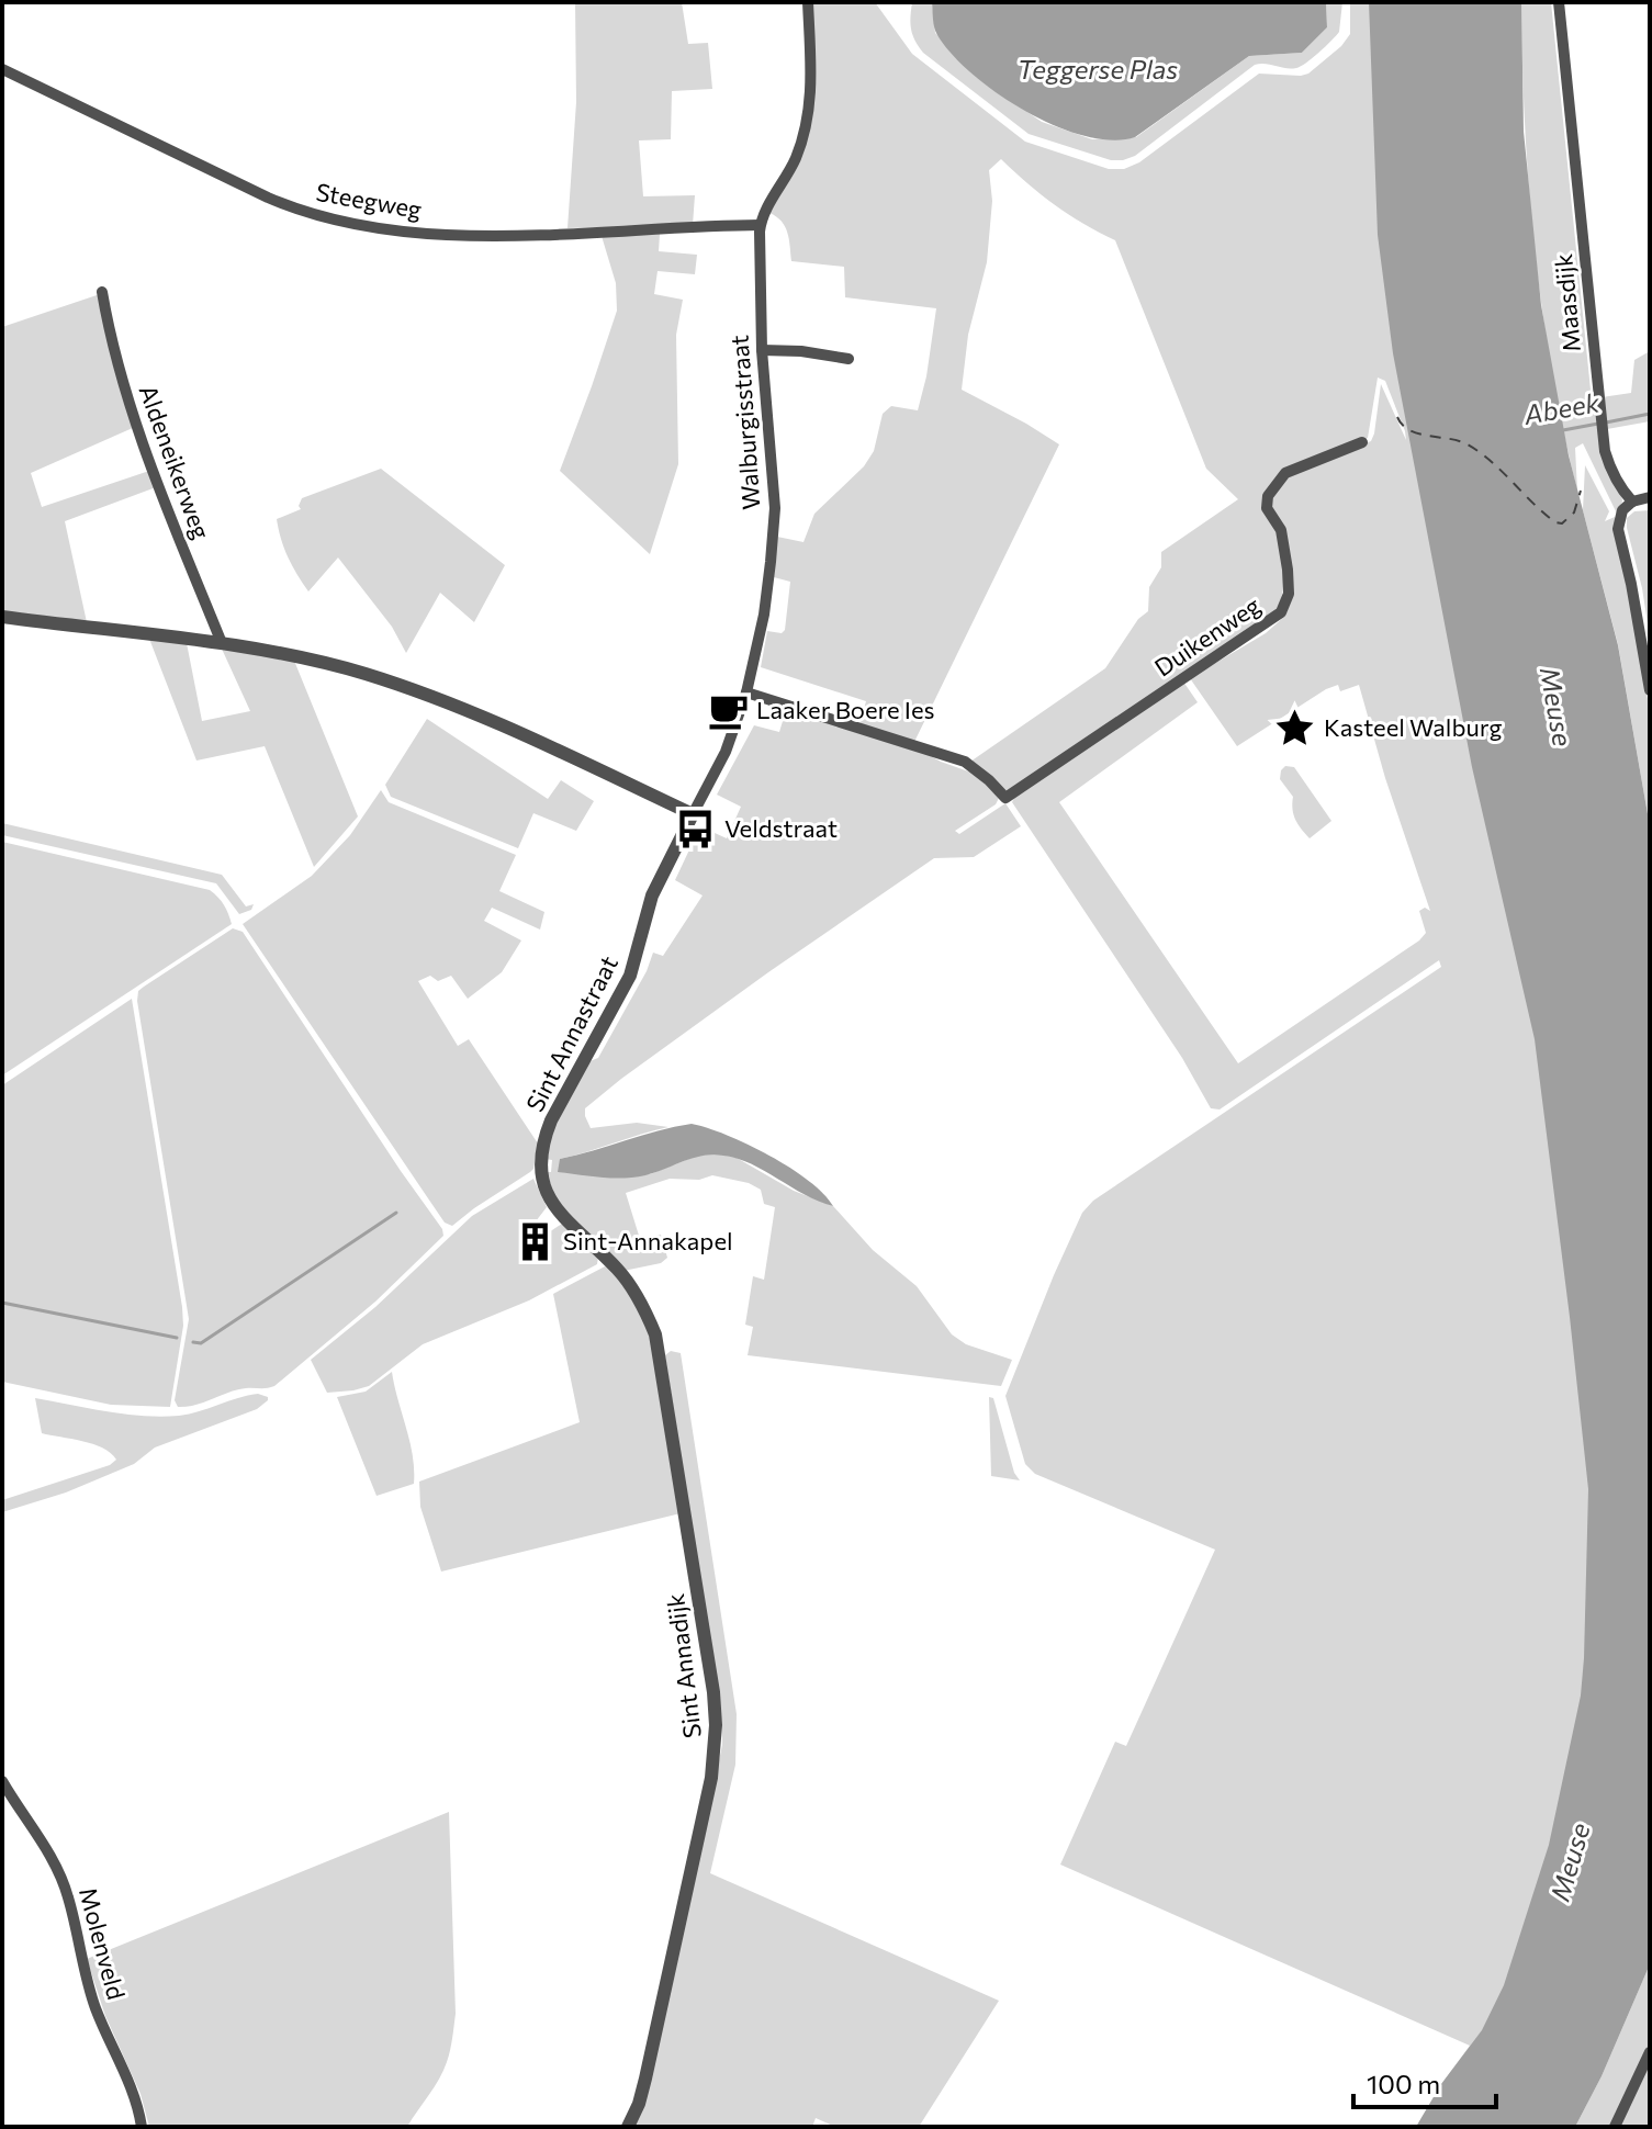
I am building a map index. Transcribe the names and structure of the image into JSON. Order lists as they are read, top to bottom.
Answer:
{
  "streets": {
    "street": [
      "Steegweg",
      "Maasdijk",
      "Walburgisstraat",
      "Aldeneikerweg",
      "Duikenweg",
      "Sint Annastraat",
      "Sint Annadijk",
      "Molenveld"
    ]
  },
  "crossings": [
    ["Steegweg", "Walburgisstraat"],
    ["Walburgisstraat", "Duikenweg"],
    ["Walburgisstraat", "Sint Annastraat"],
    ["Sint Annastraat", "Sint Annadijk"]
  ],
  "water": ["Teggerse Plas", "Abeek", "Meuse"],
  "places": {
    "cafe": ["Laaker Boere Ies"],
    "place": ["Kasteel Walburg"],
    "bus stop": ["Veldstraat"],
    "building": ["Sint-Annakapel"]
  },
  "scale_bar": "100 m"
}
